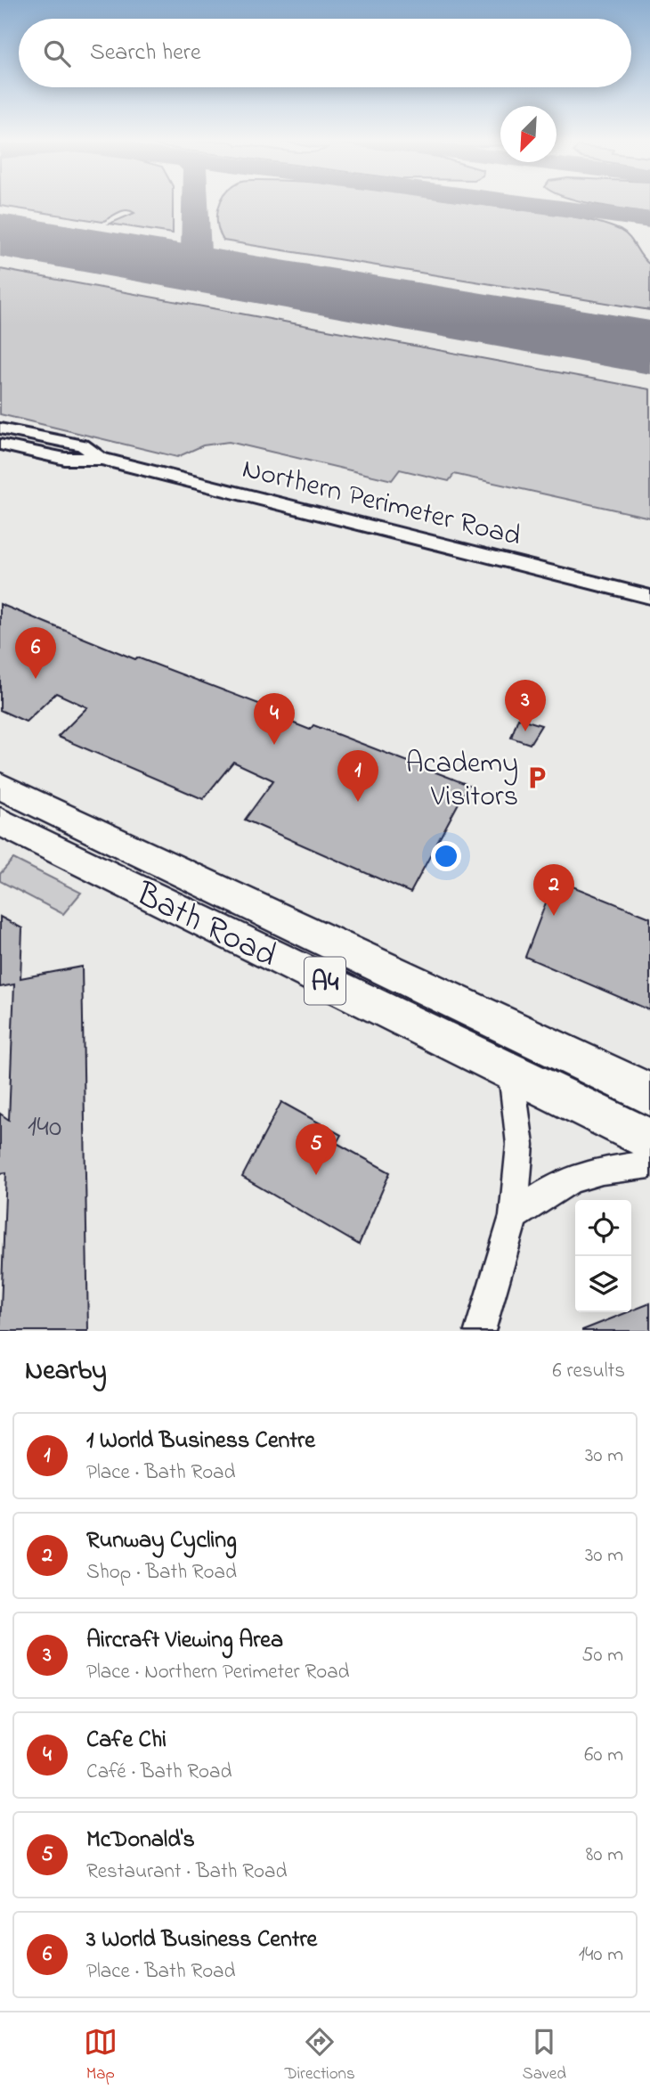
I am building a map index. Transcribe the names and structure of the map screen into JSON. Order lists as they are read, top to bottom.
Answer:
{
  "streets": {
    "highway": ["Bath Road", "A4"],
    "street": ["Northern Perimeter Road"]
  },
  "places": {
    "parking": ["Academy Visitors"]
  },
  "house_numbers": ["140"],
  "north": "bottom left",
  "page": {
    "search": "Search here",
    "pins": [
      "6",
      "3",
      "4",
      "1",
      "2",
      "5"
    ],
    "heading": ["Nearby", "6 results"],
    "list": [
      {
        "mark": "1",
        "name": "1 World Business Centre",
        "note": "Place · Bath Road",
        "value": "30 m"
      },
      {
        "mark": "2",
        "name": "Runway Cycling",
        "note": "Shop · Bath Road",
        "value": "30 m"
      },
      {
        "mark": "3",
        "name": "Aircraft Viewing Area",
        "note": "Place · Northern Perimeter Road",
        "value": "50 m"
      },
      {
        "mark": "4",
        "name": "Cafe Chi",
        "note": "Café · Bath Road",
        "value": "60 m"
      },
      {
        "mark": "5",
        "name": "McDonald's",
        "note": "Restaurant · Bath Road",
        "value": "80 m"
      },
      {
        "mark": "6",
        "name": "3 World Business Centre",
        "note": "Place · Bath Road",
        "value": "140 m"
      }
    ],
    "nav": ["Map", "Directions", "Saved"]
  }
}
